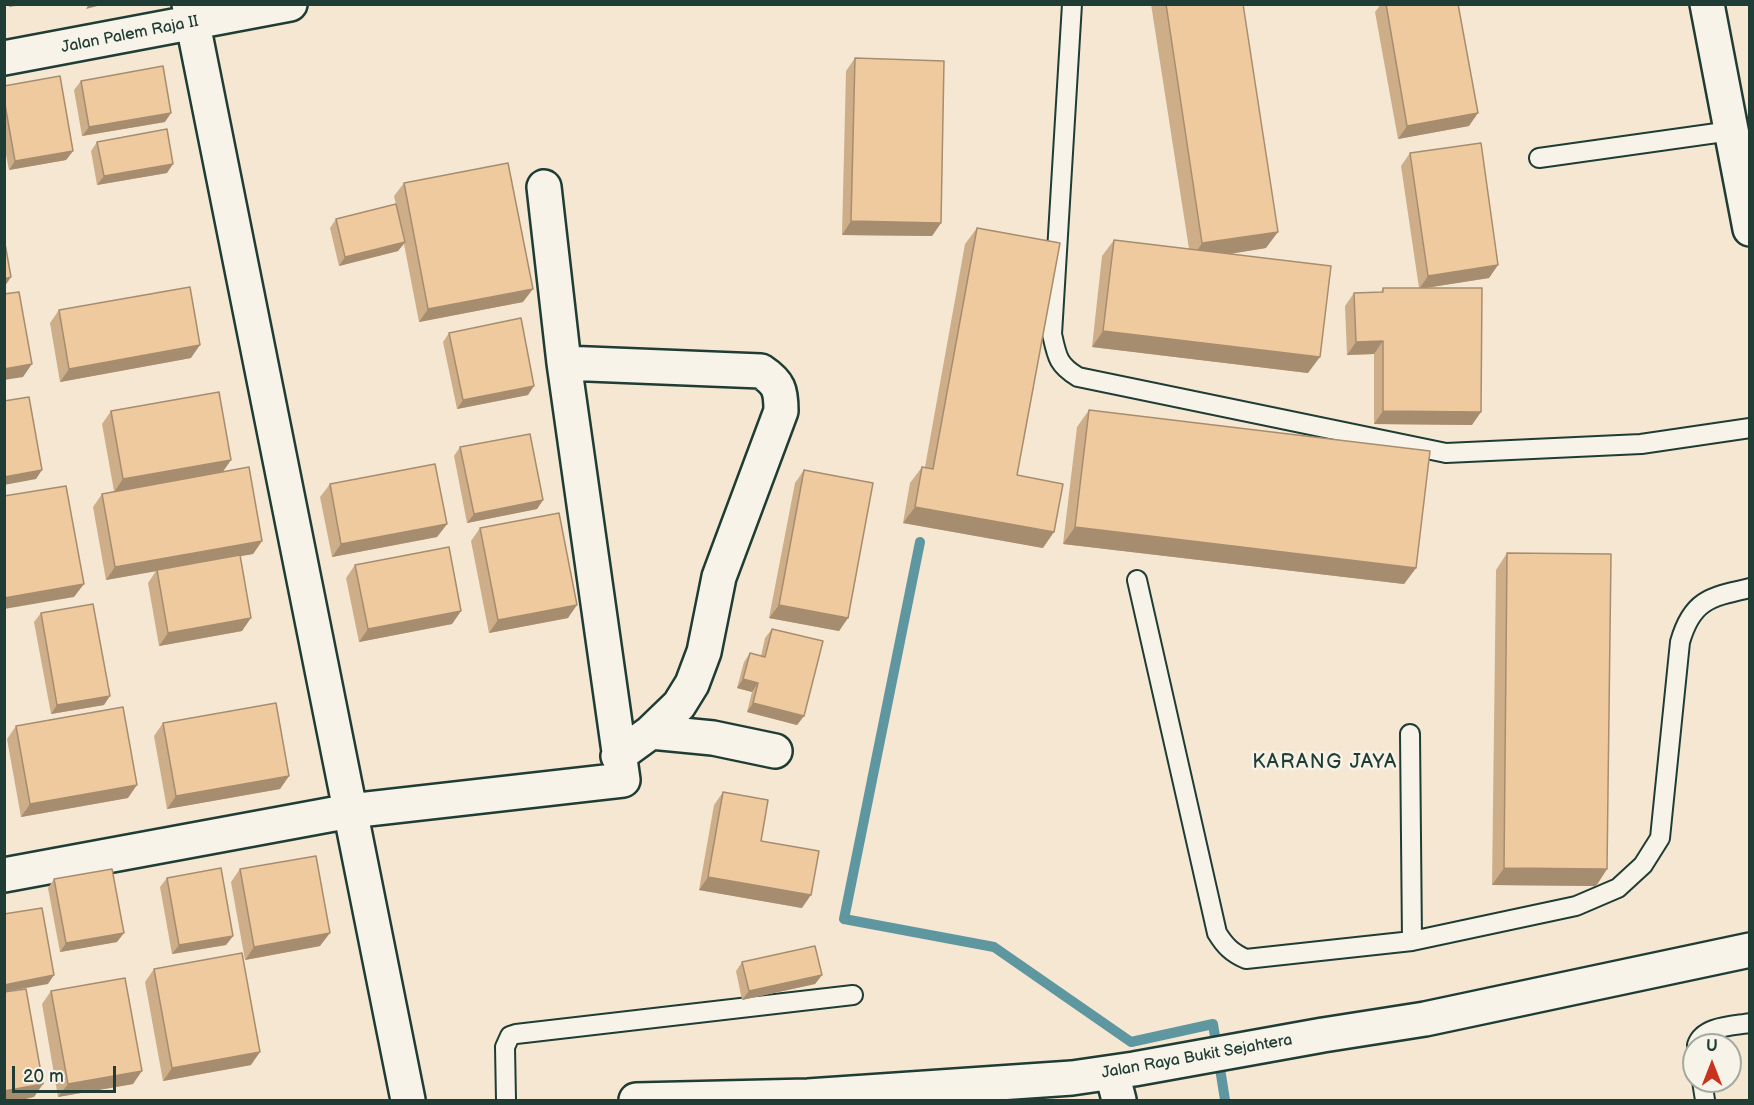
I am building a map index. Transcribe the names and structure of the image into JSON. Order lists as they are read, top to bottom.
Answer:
{
  "streets": {
    "main road": ["Jalan Palem Raja II", "Jalan Raya Bukit Sejahtera"]
  },
  "districts": ["KARANG JAYA"],
  "scale_bar": "20 m",
  "north": "top"
}
